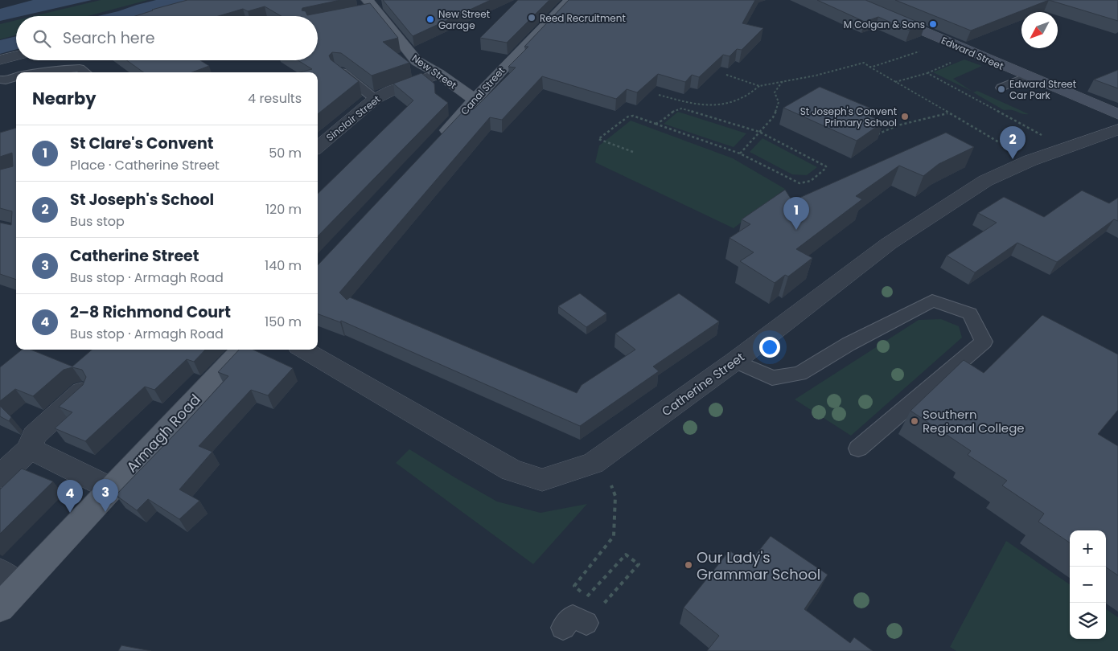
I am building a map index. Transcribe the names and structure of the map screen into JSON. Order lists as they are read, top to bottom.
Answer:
{
  "streets": {
    "main road": [
      "Edward Street",
      "New Street",
      "Canal Street",
      "Armagh Road"
    ],
    "street": ["Sinclair Street", "Catherine Street"]
  },
  "crossings": [
    ["New Street", "Canal Street"],
    ["New Street", "Sinclair Street"]
  ],
  "places": [
    "Reed Recruitment",
    "New Street Garage",
    "M Colgan & Sons",
    "Edward Street Car Park",
    "St Joseph's Convent Primary School",
    "Southern Regional College",
    "Our Lady's Grammar School"
  ],
  "north": "bottom left",
  "page": {
    "search": "Search here",
    "heading": ["Nearby", "4 results"],
    "list": [
      {
        "mark": "1",
        "name": "St Clare's Convent",
        "note": "Place · Catherine Street",
        "value": "50 m"
      },
      {
        "mark": "2",
        "name": "St Joseph's School",
        "note": "Bus stop",
        "value": "120 m"
      },
      {
        "mark": "3",
        "name": "Catherine Street",
        "note": "Bus stop · Armagh Road",
        "value": "140 m"
      },
      {
        "mark": "4",
        "name": "2–8 Richmond Court",
        "note": "Bus stop · Armagh Road",
        "value": "150 m"
      }
    ],
    "pins": [
      "2",
      "1",
      "3",
      "4"
    ],
    "map_buttons": ["+", "−"]
  }
}
